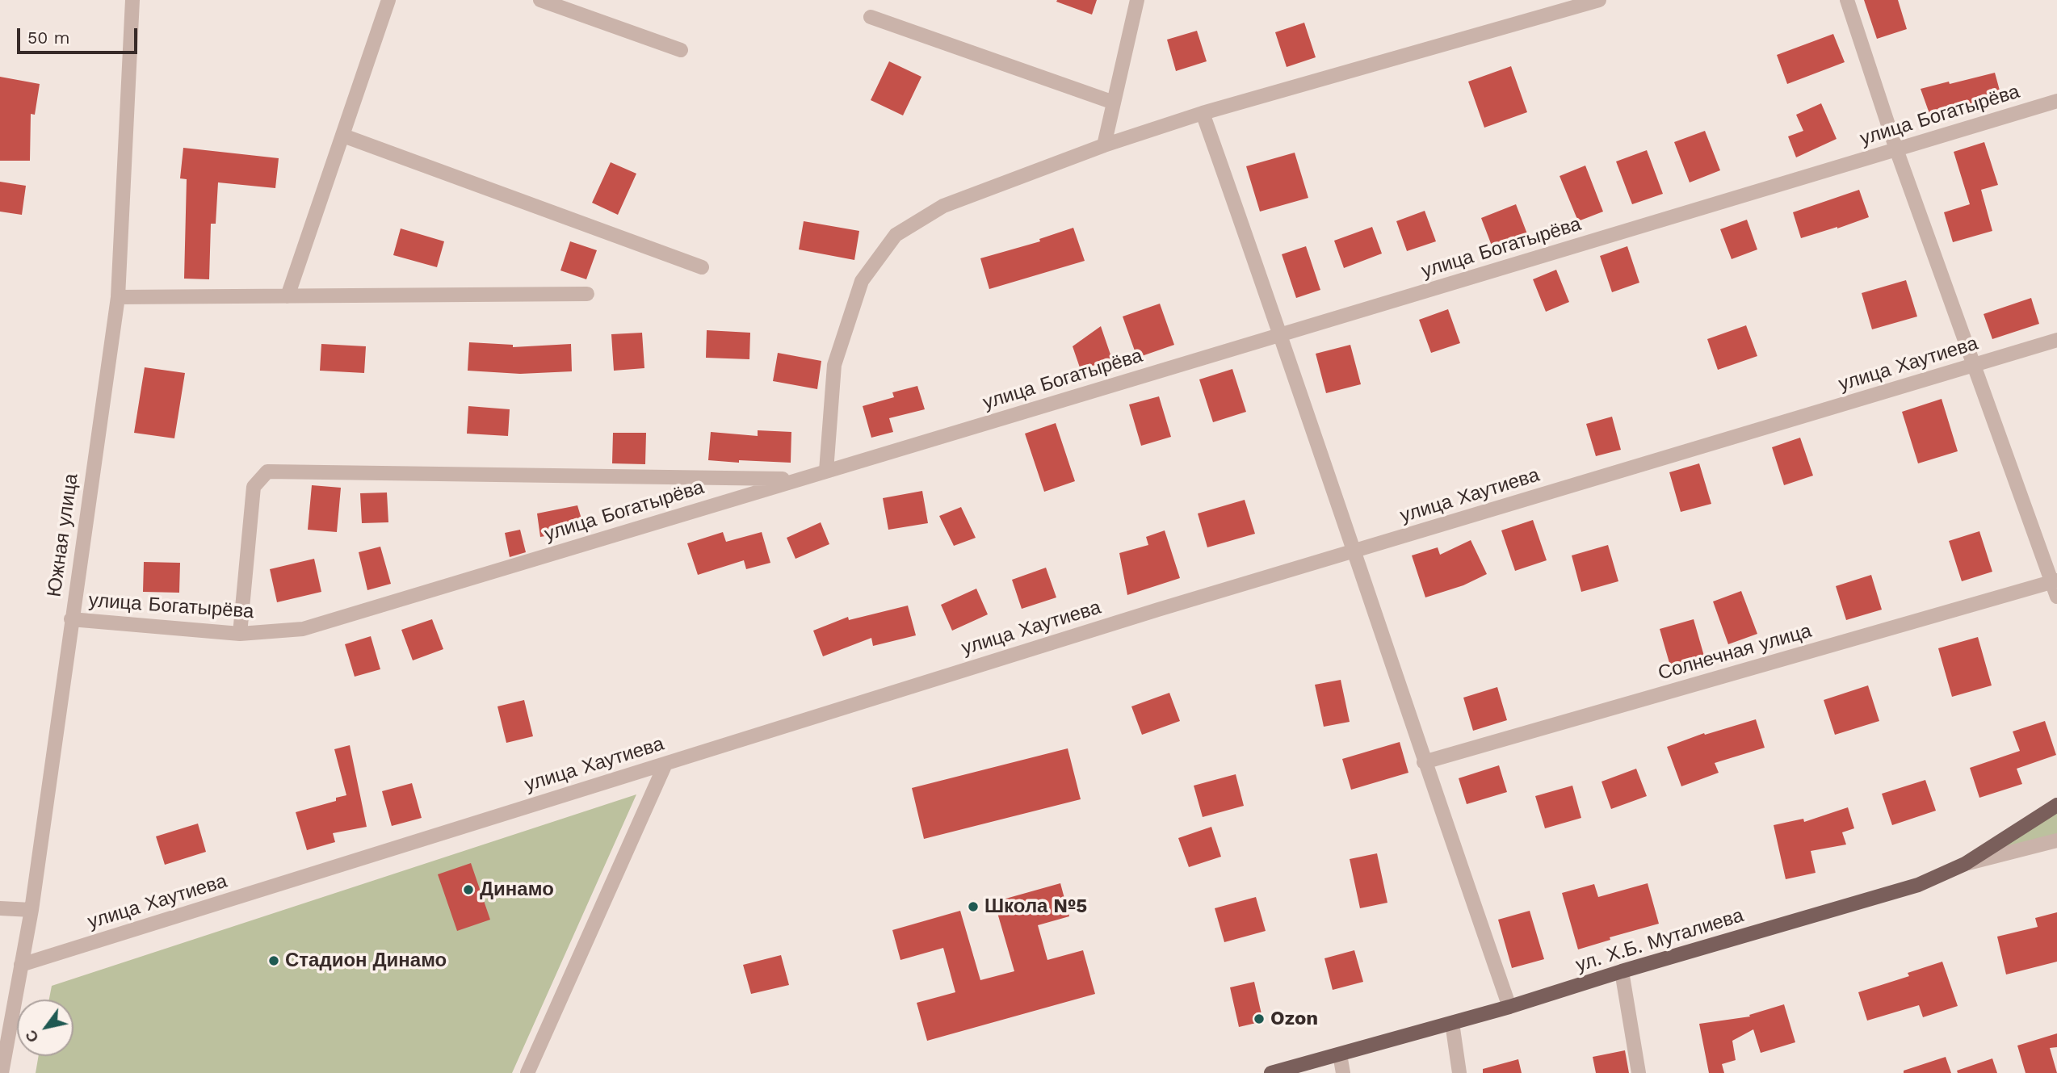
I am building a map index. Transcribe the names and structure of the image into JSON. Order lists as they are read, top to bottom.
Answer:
{
  "streets": {
    "main road": ["ул. Х.Б. Муталиева"],
    "street": [
      "улица Богатырёва",
      "улица Хаутиева",
      "Южная улица",
      "Солнечная улица"
    ]
  },
  "crossings": [
    ["улица Богатырёва", "Южная улица"],
    ["улица Хаутиева", "Южная улица"]
  ],
  "places": [
    "Динамо",
    "Школа №5",
    "Стадион Динамо",
    "Ozon"
  ],
  "scale_bar": "50 m",
  "north": "bottom left"
}
